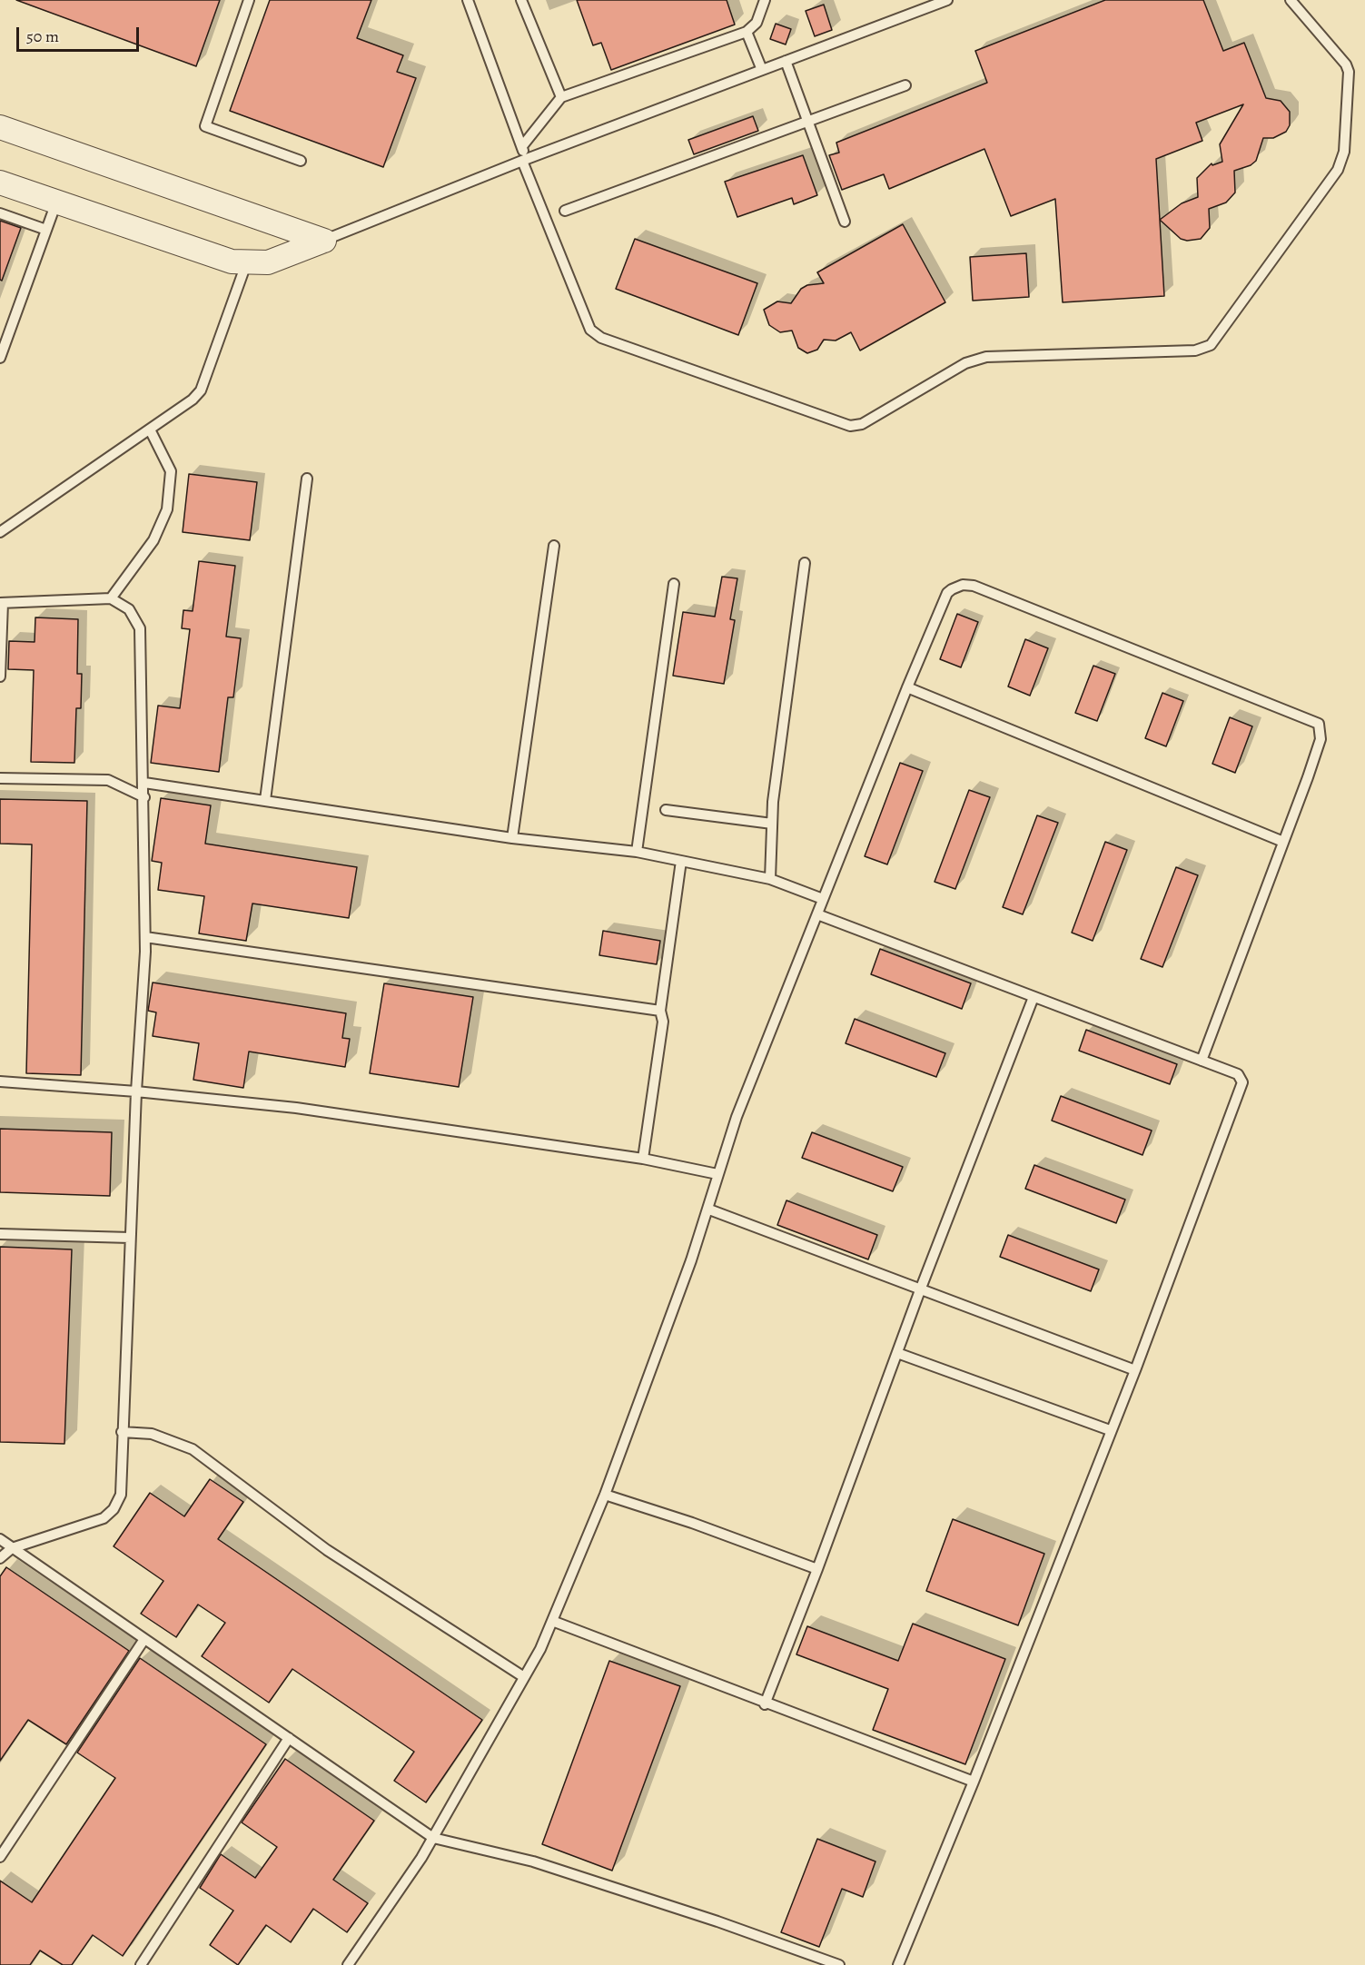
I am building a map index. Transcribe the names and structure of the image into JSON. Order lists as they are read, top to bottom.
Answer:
{
  "scale_bar": "50 m"
}
